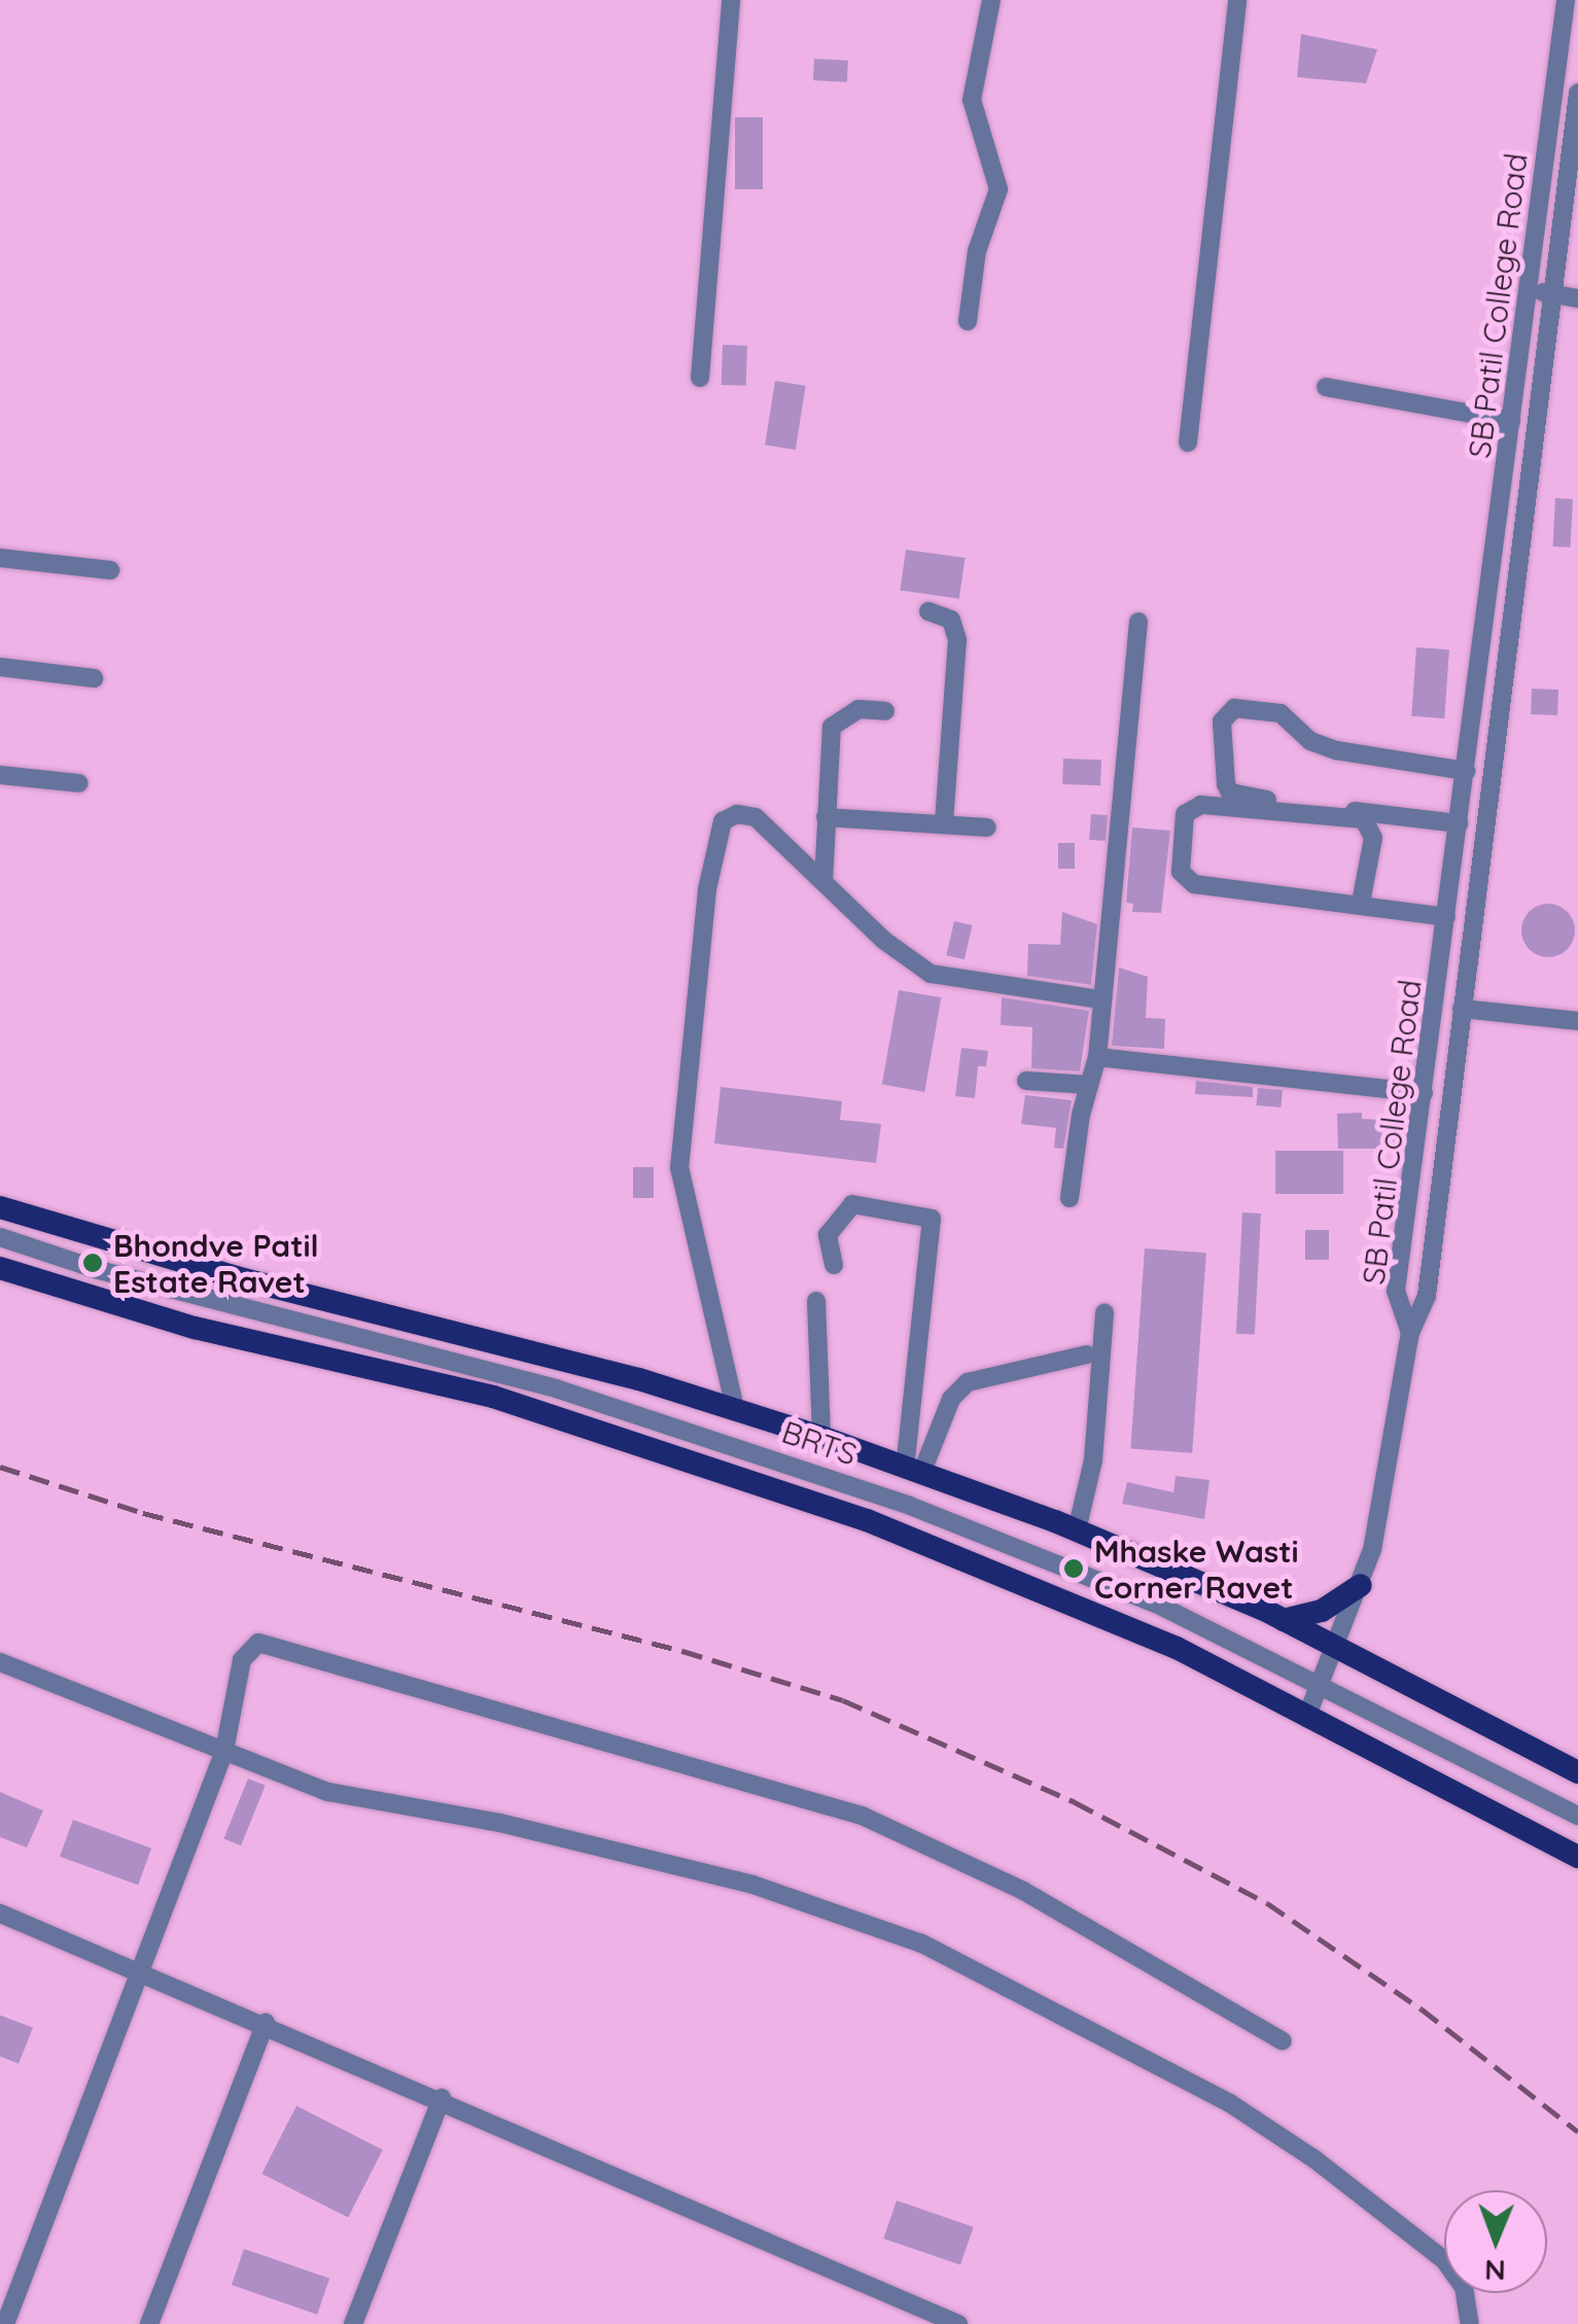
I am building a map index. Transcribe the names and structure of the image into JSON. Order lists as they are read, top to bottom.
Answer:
{
  "streets": {
    "street": ["SB Patil College Road", "BRTS"]
  },
  "places": ["Bhondve Patil Estate Ravet", "Mhaske Wasti Corner Ravet"],
  "north": "bottom"
}
